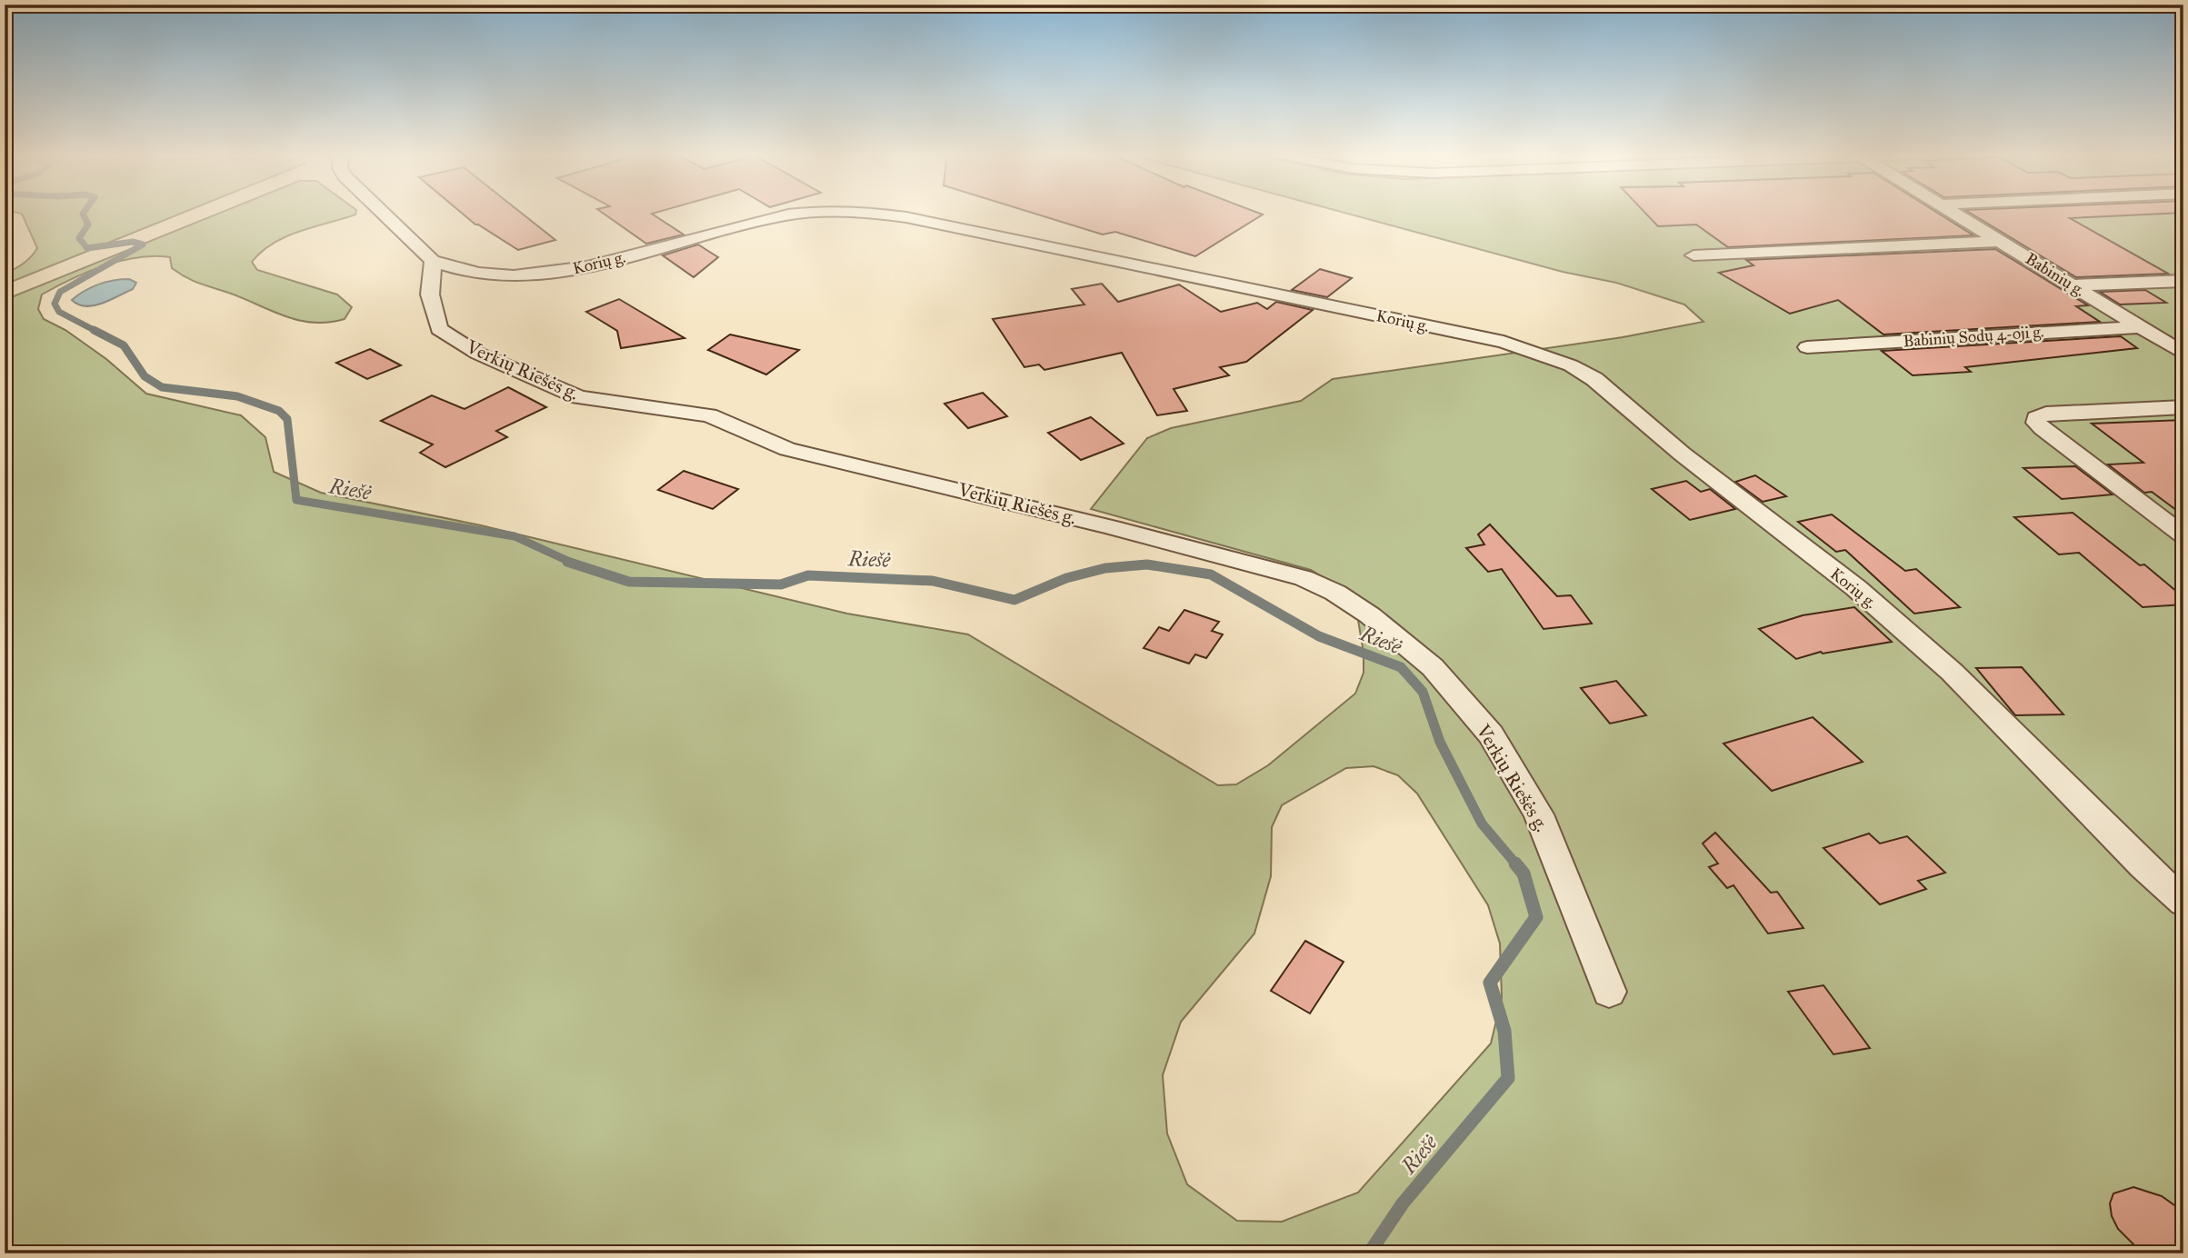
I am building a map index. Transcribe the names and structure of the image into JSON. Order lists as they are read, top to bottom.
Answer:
{
  "streets": {
    "street": [
      "Korių g.",
      "Babinių g.",
      "Babinių Sodų 4-oji g.",
      "Verkių Riešės g."
    ]
  },
  "crossings": [
    ["Korių g.", "Verkių Riešės g."],
    ["Babinių g.", "Babinių Sodų 4-oji g."]
  ],
  "water": ["Riešė"]
}
